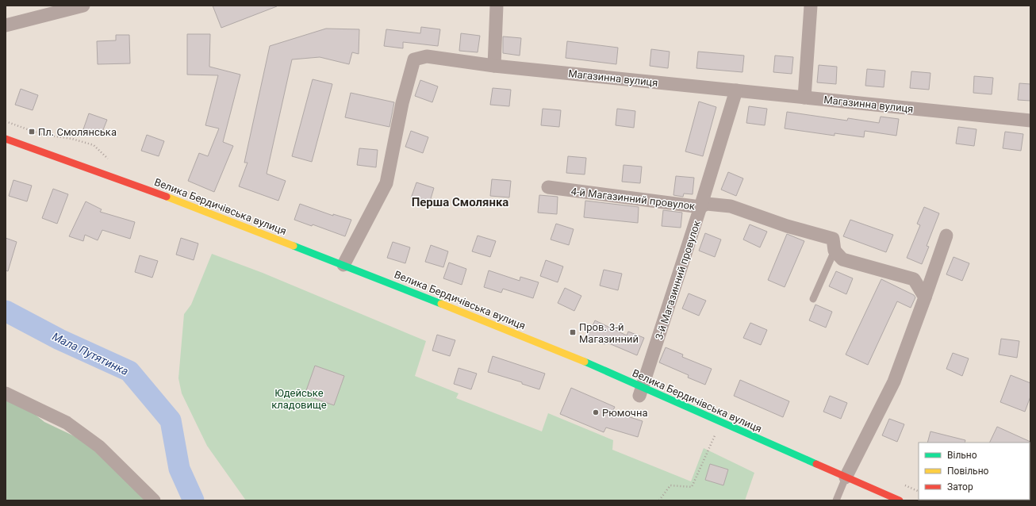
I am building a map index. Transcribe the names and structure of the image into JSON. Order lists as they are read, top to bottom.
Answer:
{
  "streets": {
    "main road": ["Велика Бердичівська вулиця"],
    "street": ["Магазинна вулиця", "4-й Магазинний провулок", "3-й Магазинний провулок"]
  },
  "crossings": [
    ["Магазинна вулиця", "Велика Бердичівська вулиця"],
    ["Магазинна вулиця", "3-й Магазинний провулок"],
    ["4-й Магазинний провулок", "3-й Магазинний провулок"],
    ["Велика Бердичівська вулиця", "3-й Магазинний провулок"]
  ],
  "districts": ["Перша Смолянка"],
  "water": ["Мала Путятинка"],
  "parks": ["Юдейське кладовище"],
  "places": {
    "transit": ["Пл. Смолянська", "Пров. 3-й Магазинний"],
    "other": ["Рюмочна"]
  },
  "legend": ["Вільно", "Повільно", "Затор"]
}
